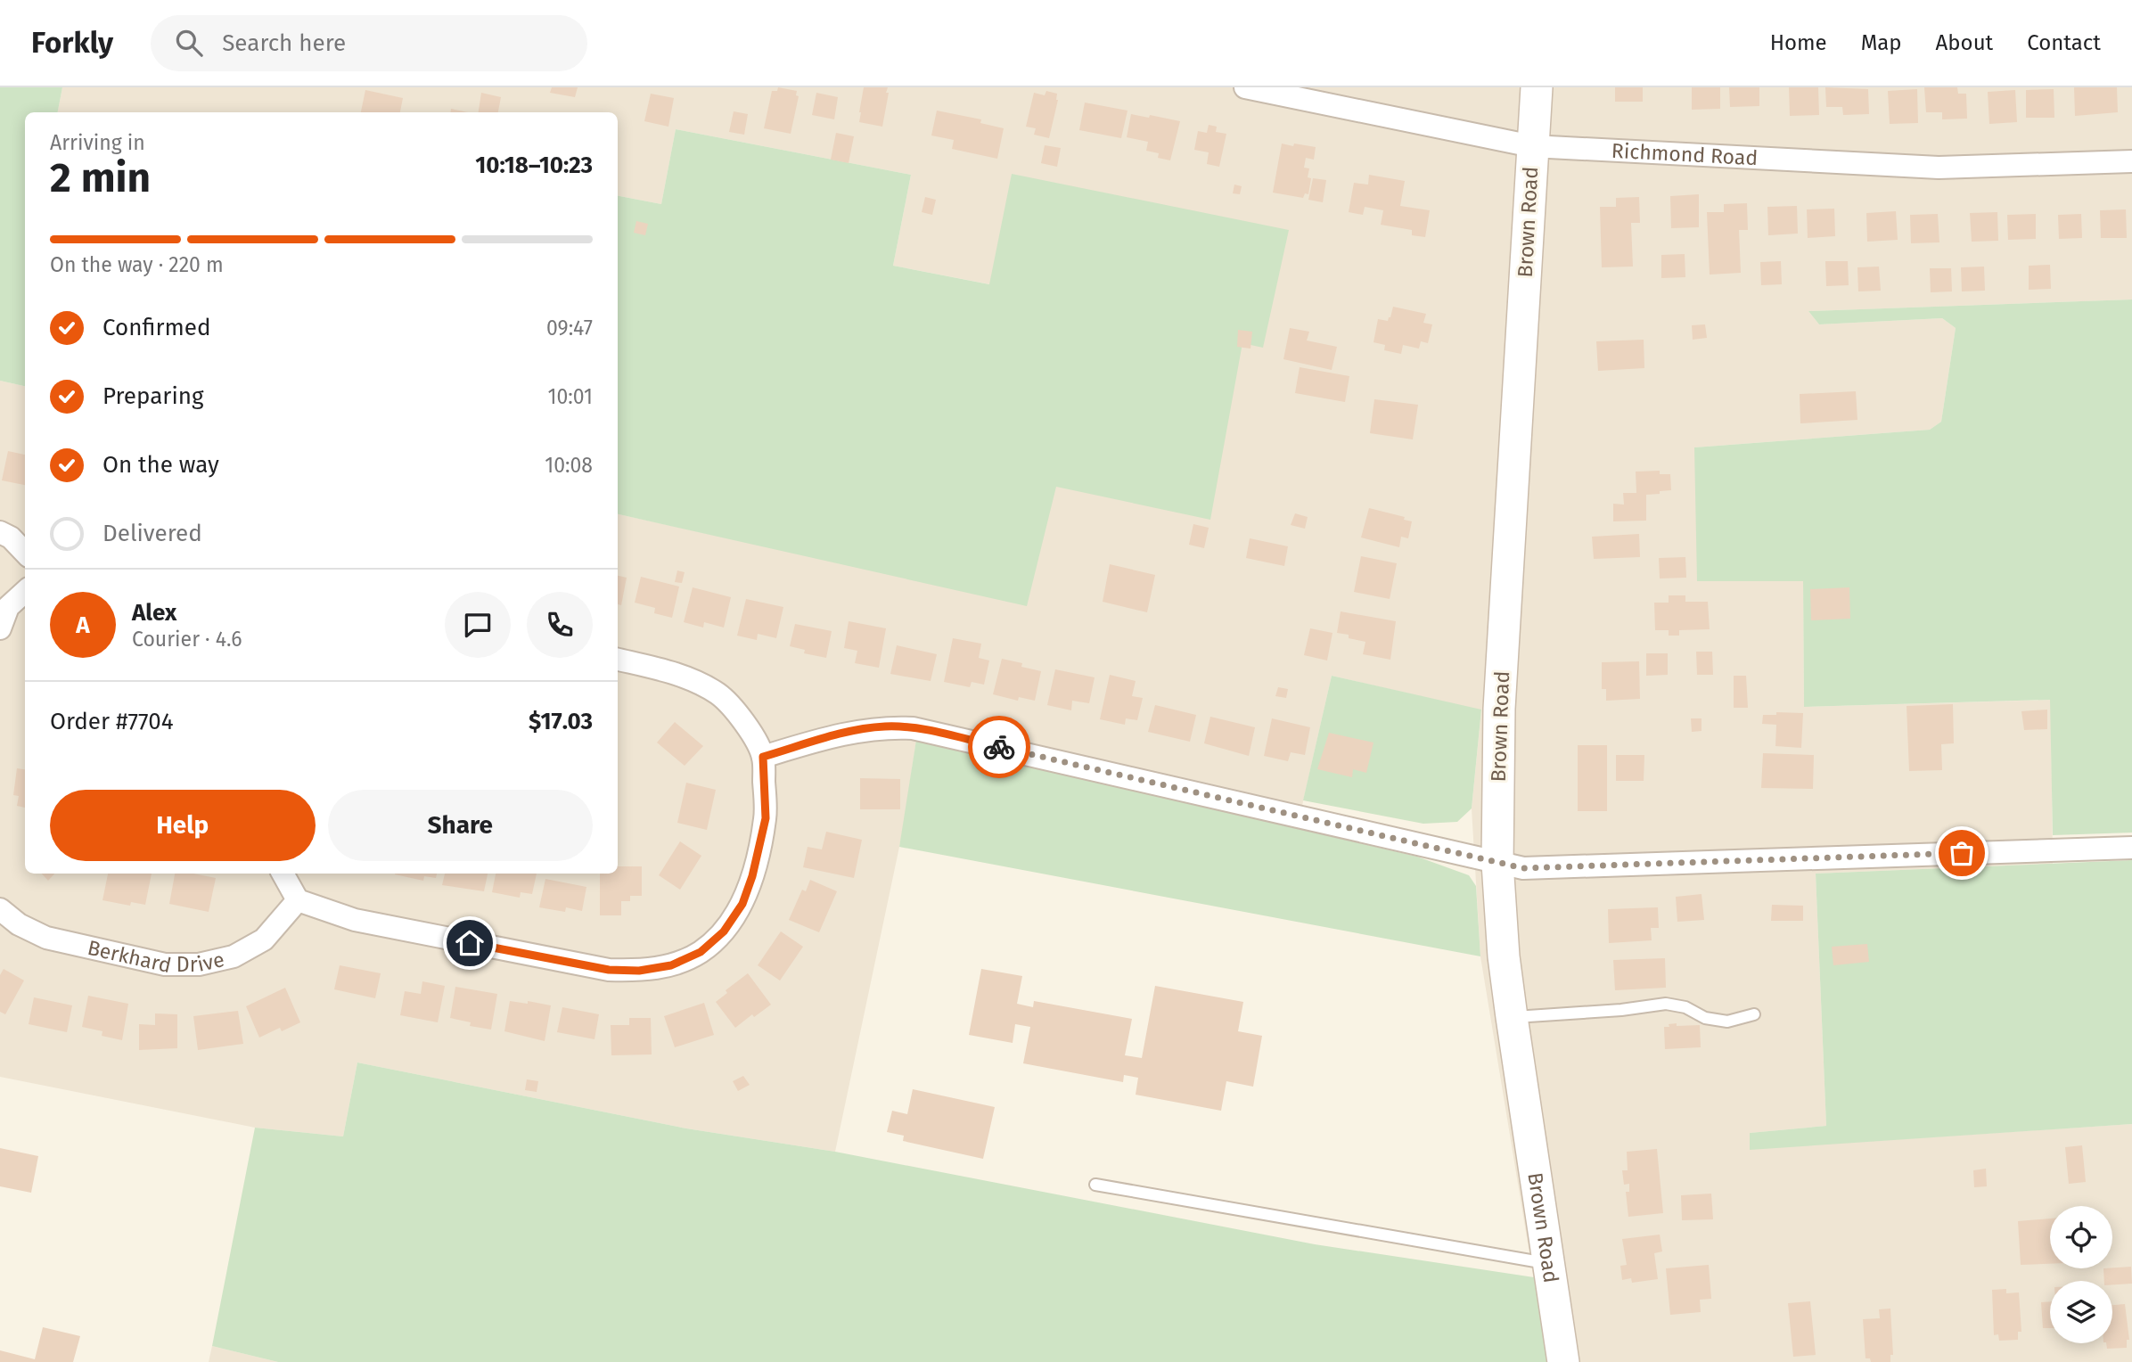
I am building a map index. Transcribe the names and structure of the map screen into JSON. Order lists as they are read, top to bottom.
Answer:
{
  "streets": {
    "main road": ["Brown Road"],
    "street": ["Richmond Road", "Berkhard Drive"]
  },
  "crossings": [
    ["Richmond Road", "Brown Road"]
  ],
  "page": {
    "header": "Forkly",
    "search": "Search here",
    "nav": [
      "Home",
      "Map",
      "About",
      "Contact"
    ],
    "heading": ["2 min", "Arriving in", "10:18–10:23"],
    "panel": [
      "Alex",
      "Courier · 4.6",
      "Order #7704",
      "$17.03"
    ],
    "bar": "On the way · 220 m",
    "list": [
      ["Confirmed", "09:47"],
      ["Preparing", "10:01"],
      ["On the way", "10:08"],
      "Delivered"
    ],
    "round": "A",
    "buttons": ["Help", "Share"]
  }
}
